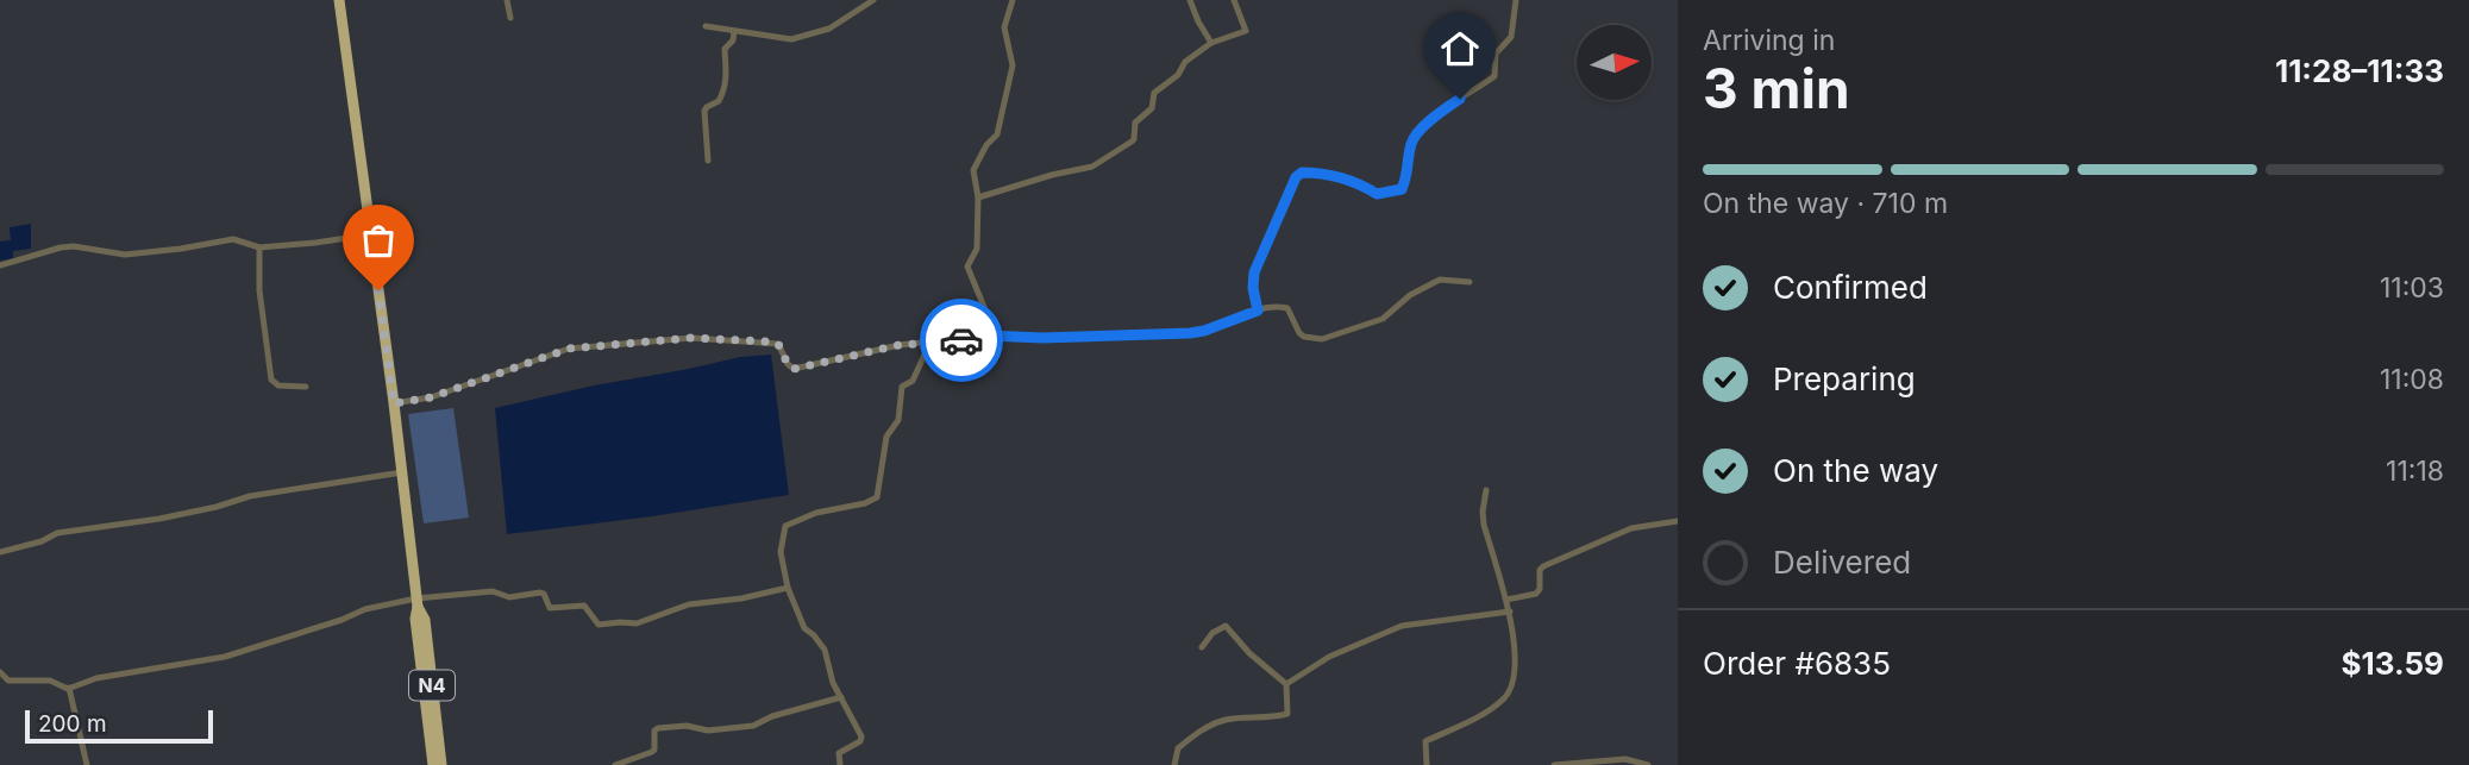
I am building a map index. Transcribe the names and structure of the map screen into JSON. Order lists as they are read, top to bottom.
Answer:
{
  "streets": {
    "highway": ["N4"]
  },
  "scale_bar": "200 m",
  "north": "right",
  "page": {
    "heading": ["3 min", "Arriving in", "11:28–11:33"],
    "panel": ["Order #6835", "$13.59"],
    "bar": "On the way · 710 m",
    "list": [
      ["Confirmed", "11:03"],
      ["Preparing", "11:08"],
      ["On the way", "11:18"],
      "Delivered"
    ],
    "scale": "200 m"
  }
}
